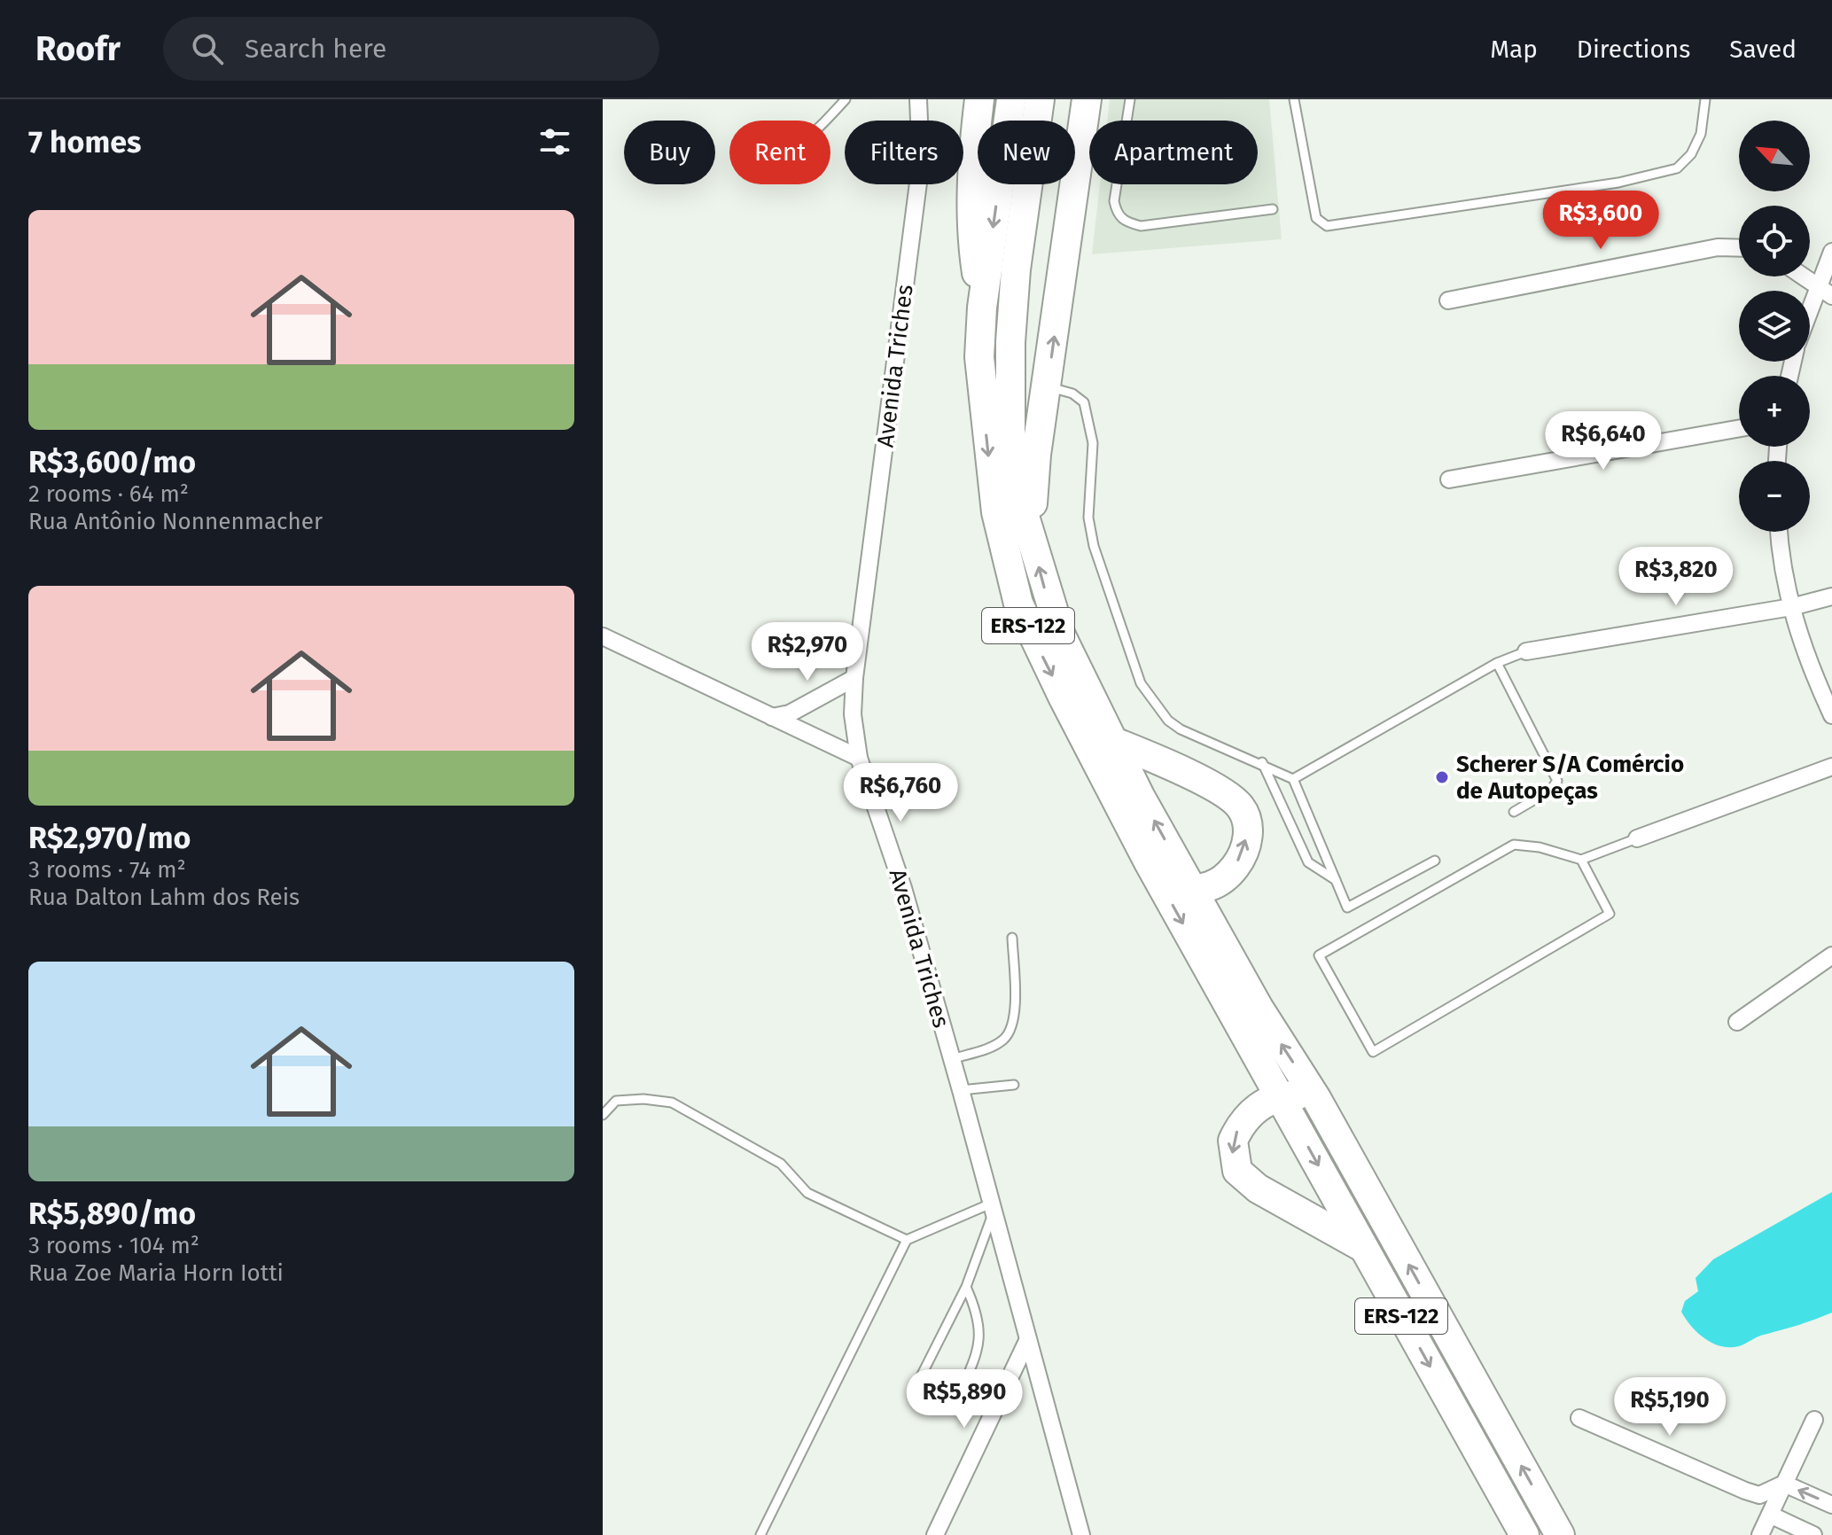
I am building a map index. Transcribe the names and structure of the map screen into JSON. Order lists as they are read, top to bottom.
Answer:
{
  "streets": {
    "highway": ["ERS-122"],
    "street": ["Avenida Triches"]
  },
  "places": ["Scherer S/A Comércio de Autopeças"],
  "north": "top left",
  "page": {
    "header": "Roofr",
    "search": "Search here",
    "nav": ["Map", "Directions", "Saved"],
    "heading": "7 homes",
    "map_buttons": ["+", "−"],
    "chip": [
      "Buy",
      "Rent",
      "Filters",
      "New",
      "Apartment"
    ],
    "list": [
      {
        "name": "R$3,600/mo",
        "note": "2 rooms · 64 m² · Rua Antônio Nonnenmacher"
      },
      {
        "name": "R$2,970/mo",
        "note": "3 rooms · 74 m² · Rua Dalton Lahm dos Reis"
      },
      {
        "name": "R$5,890/mo",
        "note": "3 rooms · 104 m² · Rua Zoe Maria Horn Iotti"
      }
    ],
    "price": [
      "R$3,600",
      "R$6,640",
      "R$3,820",
      "R$2,970",
      "R$6,760",
      "R$5,890",
      "R$5,190"
    ]
  }
}
